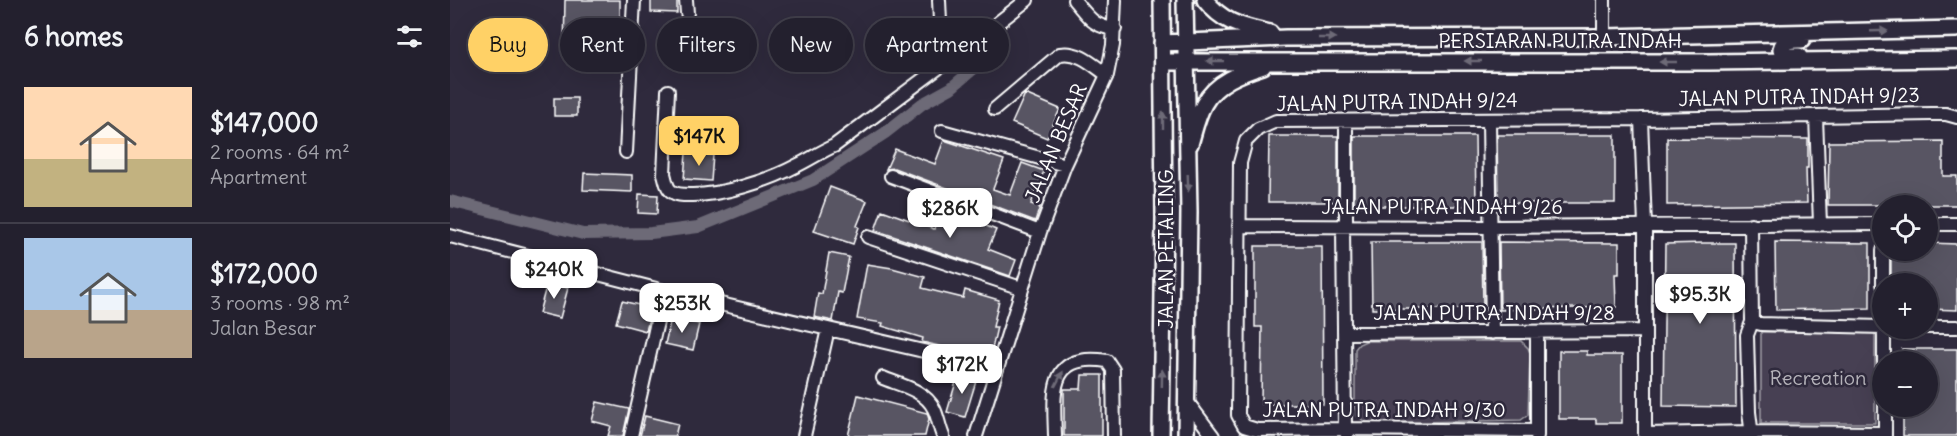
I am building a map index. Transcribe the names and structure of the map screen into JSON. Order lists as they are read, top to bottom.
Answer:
{
  "streets": {
    "main road": ["PERSIARAN PUTRA INDAH", "JALAN PETALING"],
    "street": [
      "JALAN PUTRA INDAH 9/23",
      "JALAN PUTRA INDAH 9/24",
      "JALAN BESAR",
      "JALAN PUTRA INDAH 9/26",
      "JALAN PUTRA INDAH 9/28",
      "JALAN PUTRA INDAH 9/30"
    ]
  },
  "crossings": [
    ["PERSIARAN PUTRA INDAH", "JALAN PETALING"],
    ["JALAN PUTRA INDAH 9/23", "JALAN PUTRA INDAH 9/24"],
    ["JALAN PUTRA INDAH 9/24", "JALAN PUTRA INDAH 9/26"],
    ["JALAN PUTRA INDAH 9/24", "JALAN PUTRA INDAH 9/30"]
  ],
  "parks": ["Recreation"],
  "page": {
    "heading": "6 homes",
    "chip": [
      "Buy",
      "Rent",
      "Filters",
      "New",
      "Apartment"
    ],
    "list": [
      {
        "name": "$147,000",
        "note": "2 rooms · 64 m² · Apartment"
      },
      {
        "name": "$172,000",
        "note": "3 rooms · 98 m² · Jalan Besar"
      }
    ],
    "price": [
      "$147K",
      "$286K",
      "$240K",
      "$95.3K",
      "$253K",
      "$172K"
    ],
    "map_buttons": ["+", "−"]
  }
}
